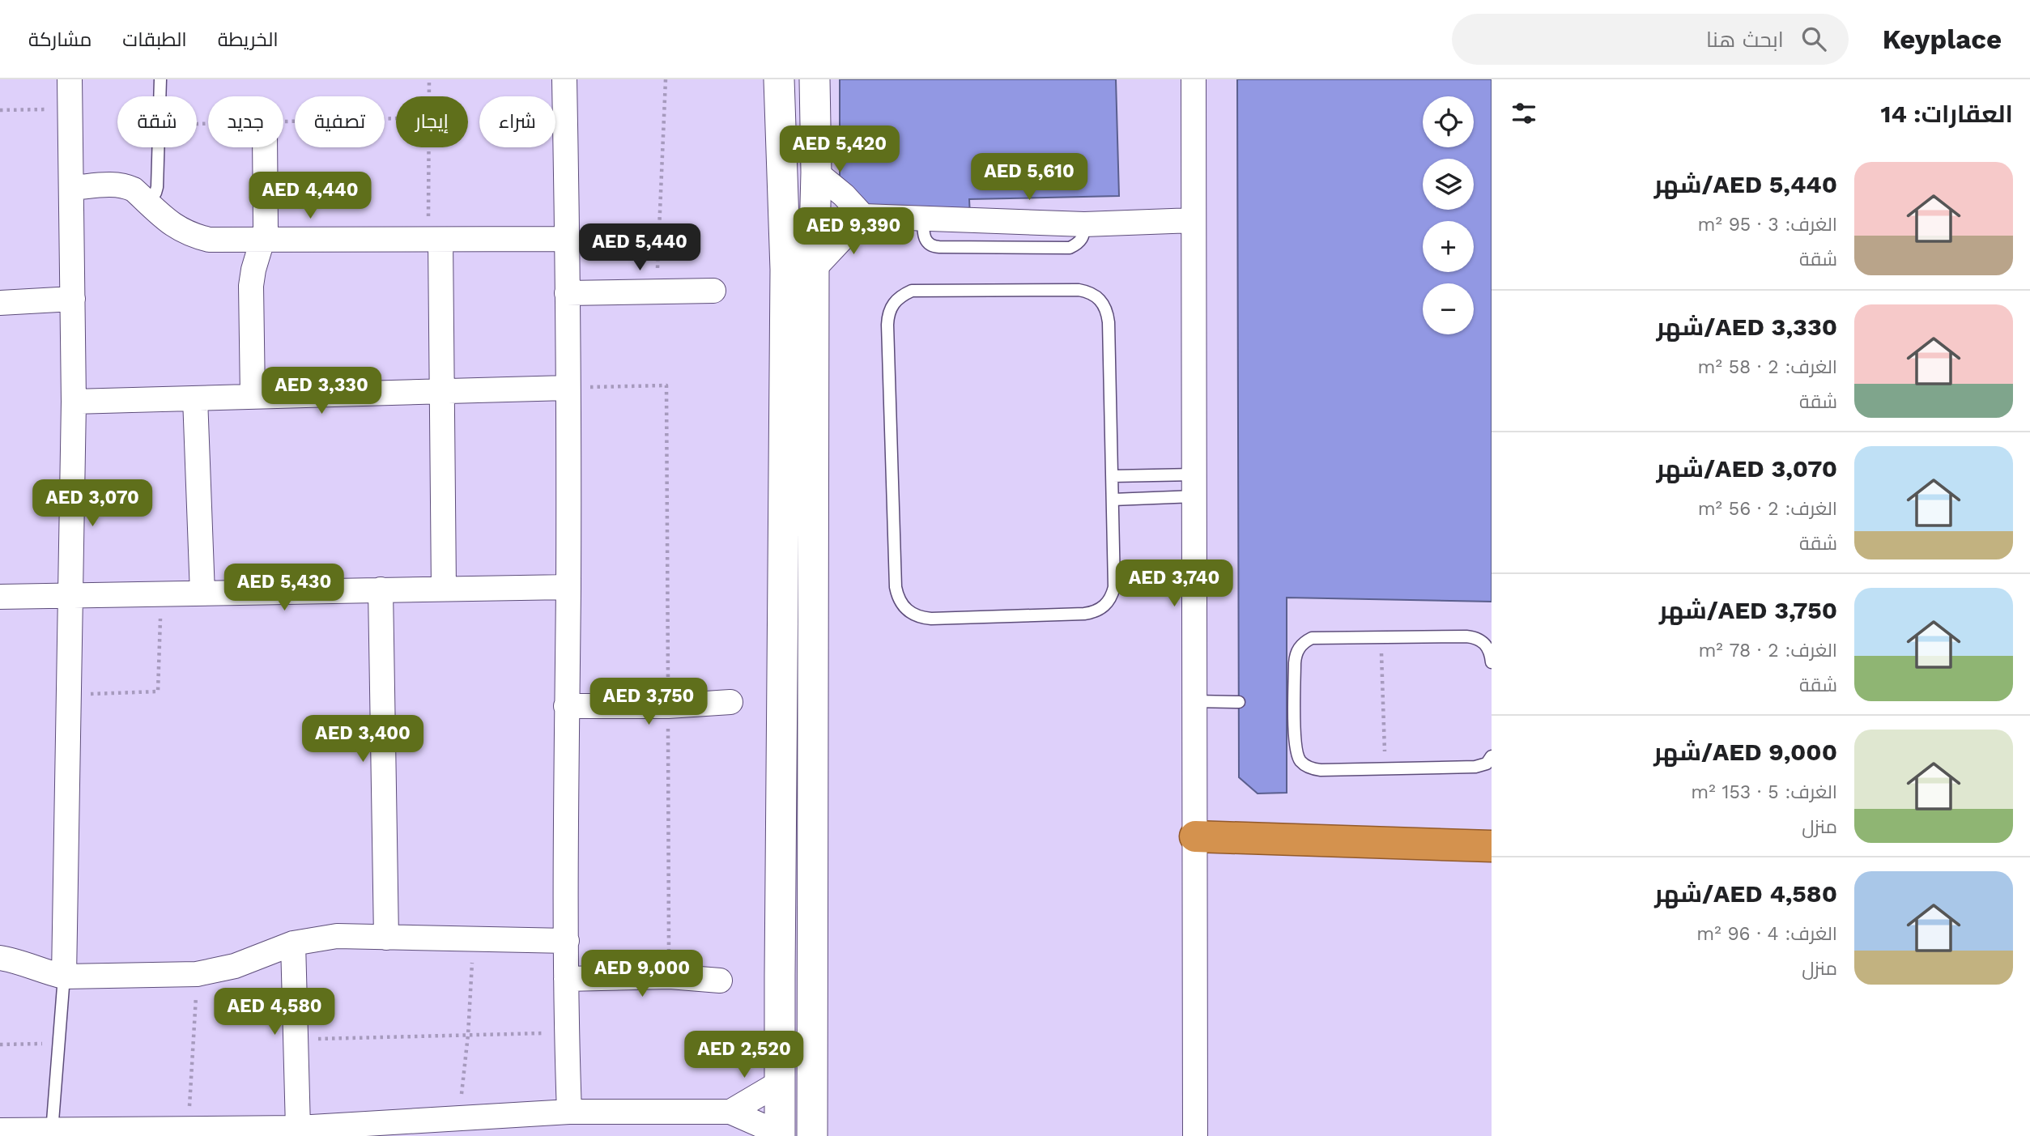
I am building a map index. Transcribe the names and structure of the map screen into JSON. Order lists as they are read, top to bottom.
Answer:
{
  "page": {
    "header": "Keyplace",
    "search": "ابحث هنا",
    "nav": ["الخريطة", "الطبقات", "مشاركة"],
    "heading": "العقارات: 14",
    "map_buttons": ["+", "−"],
    "chip": [
      "شراء",
      "إيجار",
      "تصفية",
      "جديد",
      "شقة"
    ],
    "price": [
      "AED 5,420",
      "AED 5,610",
      "AED 4,440",
      "AED 9,390",
      "AED 5,440",
      "AED 3,330",
      "AED 3,070",
      "AED 3,740",
      "AED 5,430",
      "AED 3,750",
      "AED 3,400",
      "AED 9,000",
      "AED 4,580",
      "AED 2,520"
    ],
    "list": [
      {
        "name": "AED 5,440/شهر",
        "note": "الغرف: 3 · 95 m² · شقة"
      },
      {
        "name": "AED 3,330/شهر",
        "note": "الغرف: 2 · 58 m² · شقة"
      },
      {
        "name": "AED 3,070/شهر",
        "note": "الغرف: 2 · 56 m² · شقة"
      },
      {
        "name": "AED 3,750/شهر",
        "note": "الغرف: 2 · 78 m² · شقة"
      },
      {
        "name": "AED 9,000/شهر",
        "note": "الغرف: 5 · 153 m² · منزل"
      },
      {
        "name": "AED 4,580/شهر",
        "note": "الغرف: 4 · 96 m² · منزل"
      }
    ]
  }
}
